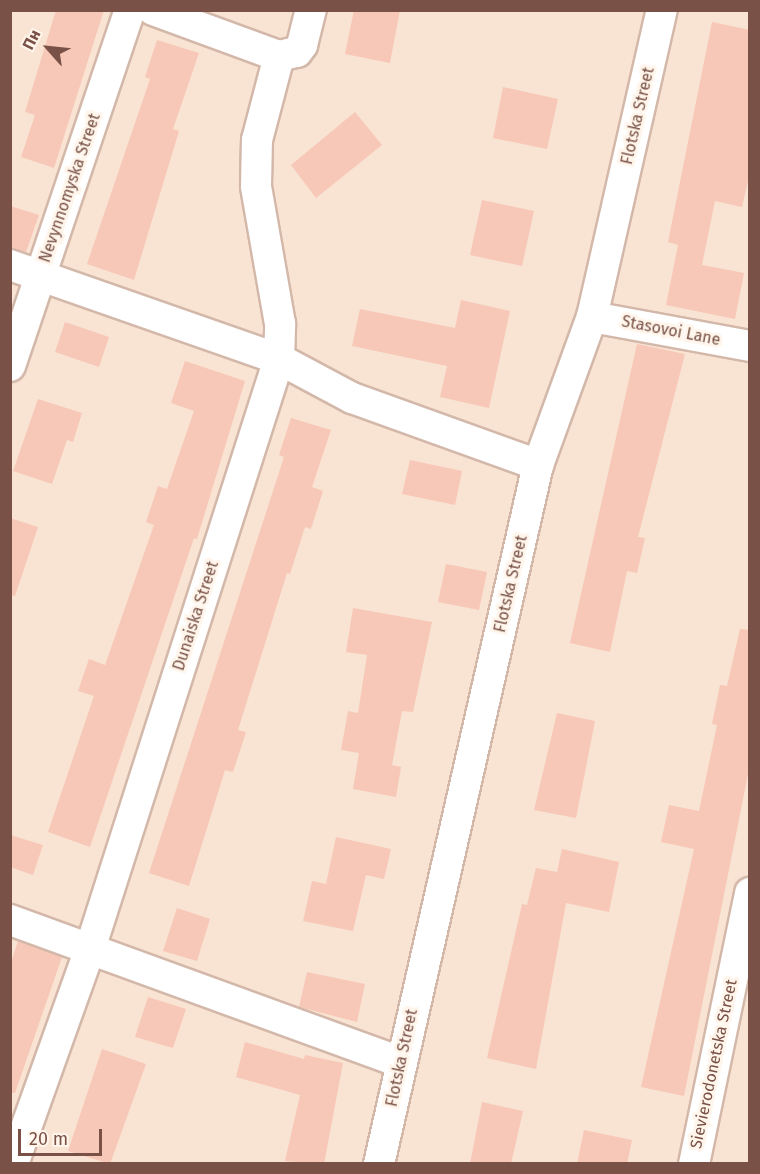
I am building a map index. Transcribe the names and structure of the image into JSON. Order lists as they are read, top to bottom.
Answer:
{
  "streets": {
    "street": [
      "Flotska Street",
      "Nevynnomyska Street",
      "Stasovoi Lane",
      "Dunaiska Street",
      "Sievierodonetska Street"
    ]
  },
  "crossings": [
    ["Flotska Street", "Stasovoi Lane"]
  ],
  "scale_bar": "20 m",
  "north": "top left"
}
